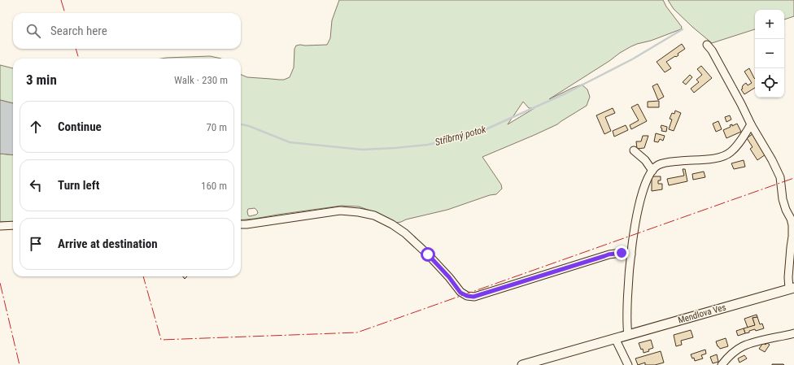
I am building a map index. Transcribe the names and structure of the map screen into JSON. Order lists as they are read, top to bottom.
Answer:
{
  "streets": {
    "main road": ["Mendlova Ves"]
  },
  "water": ["Stříbrný potok"],
  "page": {
    "map_buttons": ["+", "−"],
    "search": "Search here",
    "heading": ["3 min", "Walk · 230 m"],
    "list": [
      ["Continue", "70 m"],
      ["Turn left", "160 m"],
      "Arrive at destination"
    ]
  }
}
